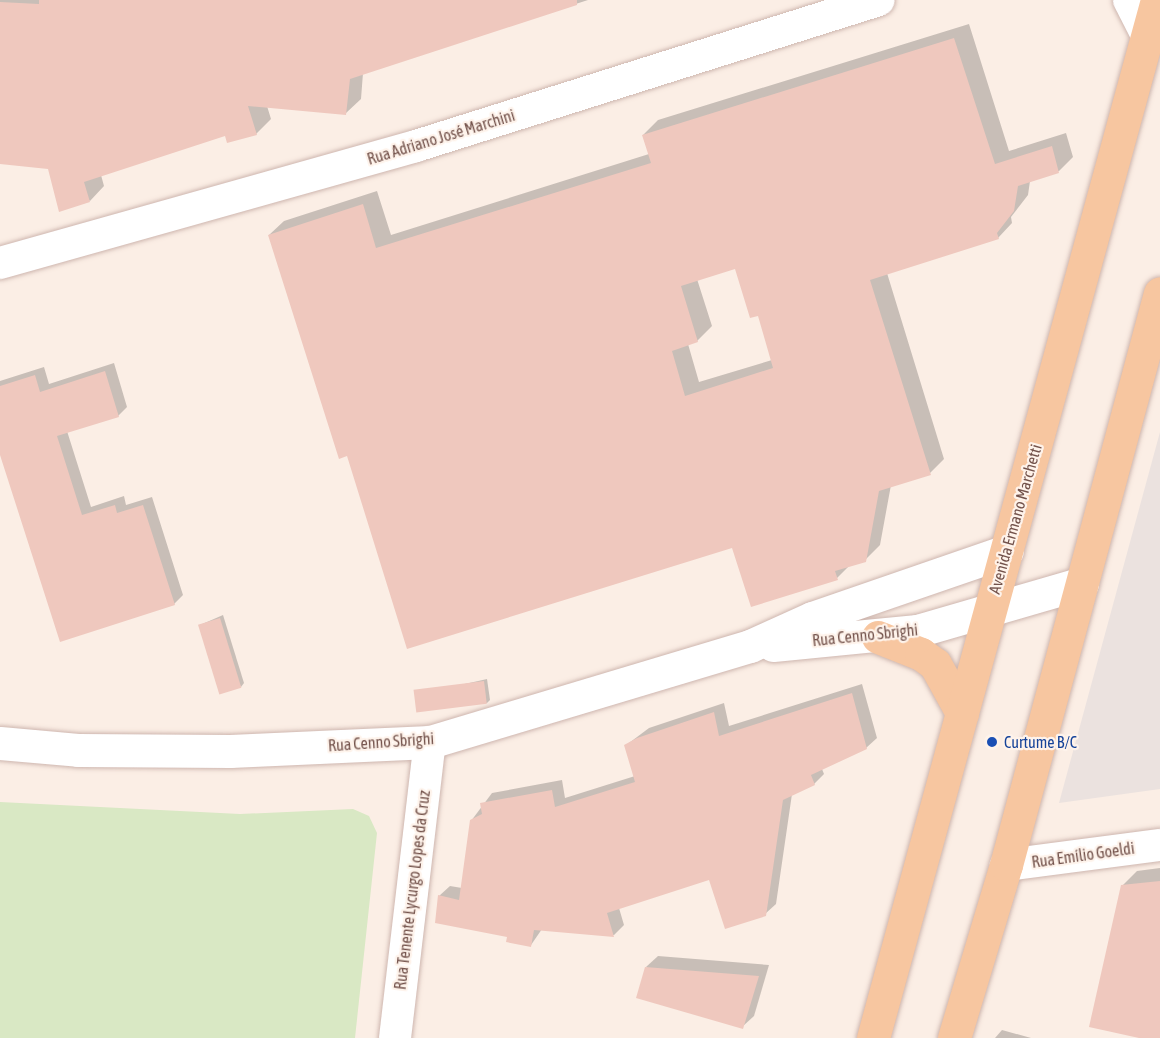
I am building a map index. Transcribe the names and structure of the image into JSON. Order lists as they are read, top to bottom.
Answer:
{
  "streets": {
    "main road": ["Avenida Ermano Marchetti"],
    "street": [
      "Rua Adriano José Marchini",
      "Rua Cenno Sbrighi",
      "Rua Emílio Goeldi",
      "Rua Tenente Lycurgo Lopes da Cruz"
    ]
  },
  "crossings": [
    ["Avenida Ermano Marchetti", "Rua Cenno Sbrighi"],
    ["Rua Cenno Sbrighi", "Rua Tenente Lycurgo Lopes da Cruz"]
  ],
  "places": ["Curtume B/C"]
}
